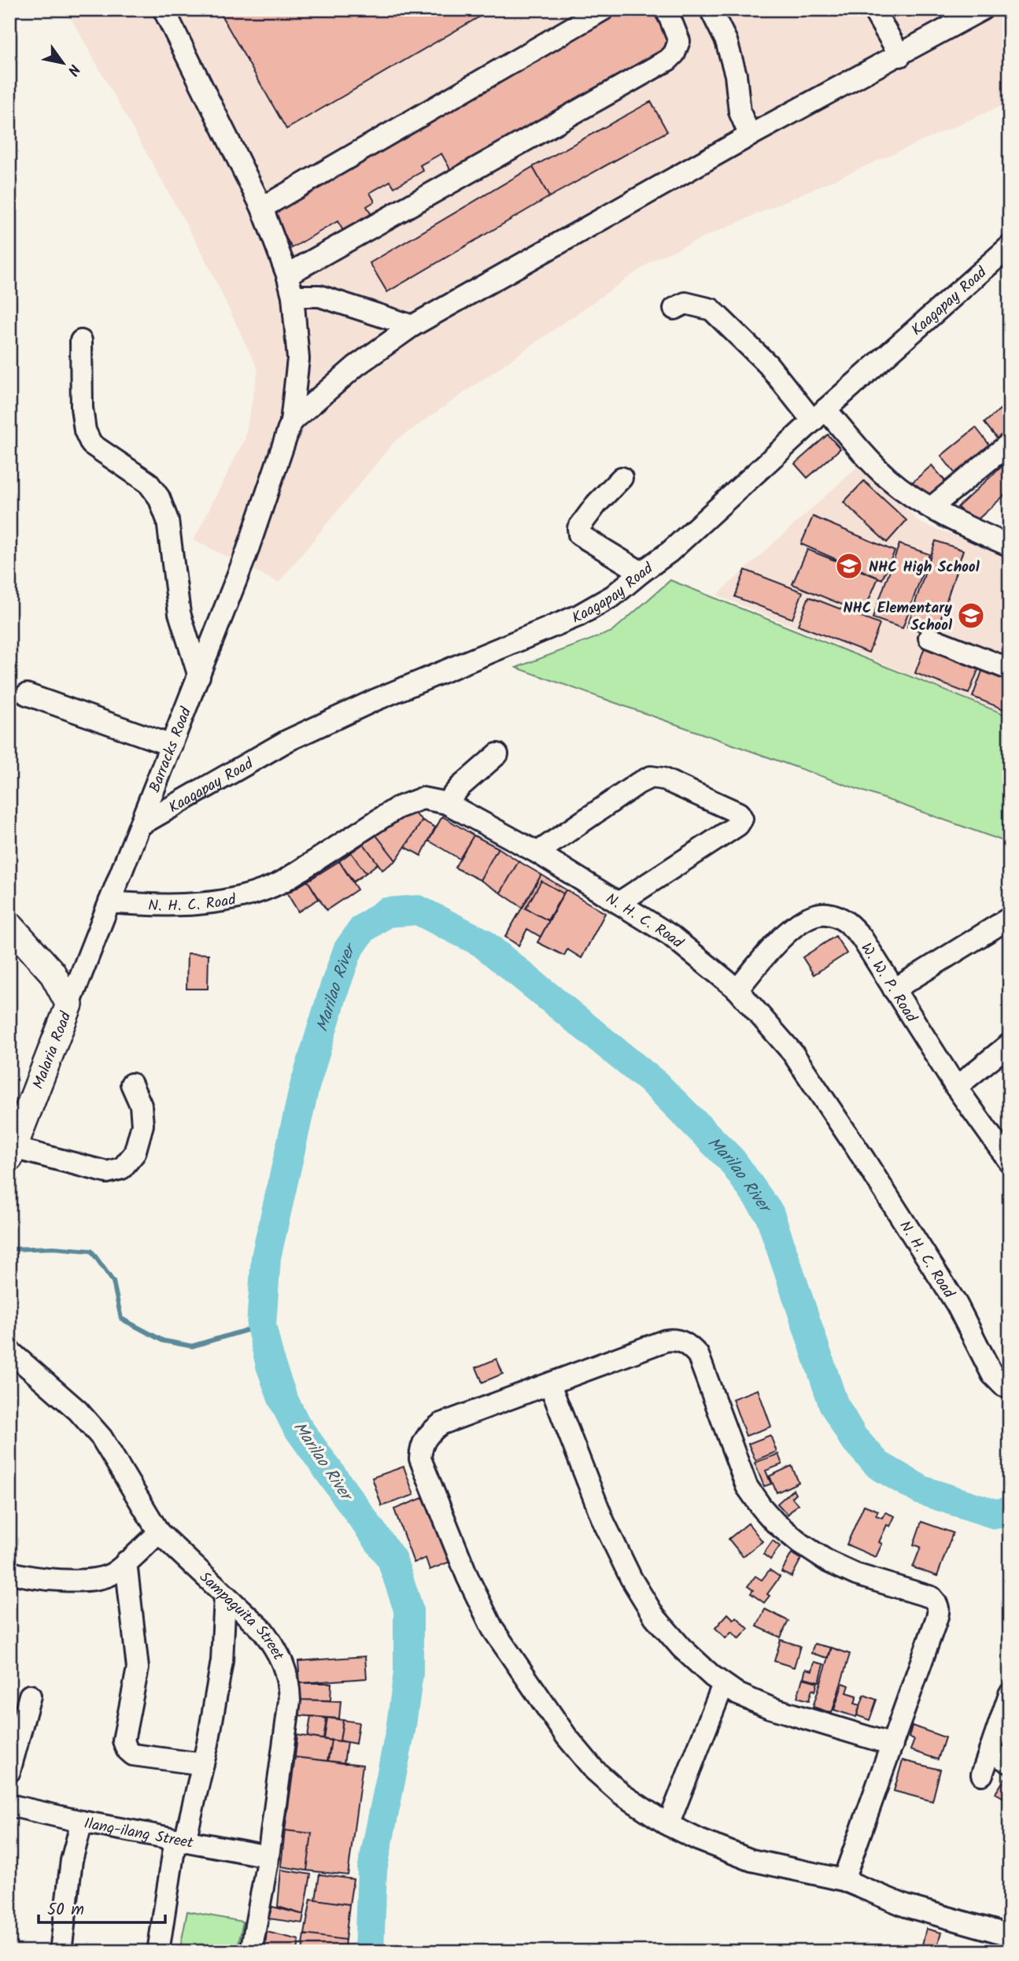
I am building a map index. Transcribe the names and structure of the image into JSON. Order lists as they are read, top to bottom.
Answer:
{
  "streets": {
    "main road": ["Malaria Road"],
    "street": [
      "Kaagapay Road",
      "Barracks Road",
      "N. H. C. Road",
      "W. W. P. Road",
      "Sampaguita Street",
      "Ilang-ilang Street"
    ]
  },
  "crossings": [
    ["Kaagapay Road", "Barracks Road"],
    ["Barracks Road", "N. H. C. Road"],
    ["Barracks Road", "Malaria Road"],
    ["N. H. C. Road", "W. W. P. Road"],
    ["Sampaguita Street", "Ilang-ilang Street"]
  ],
  "water": ["Marilao River"],
  "places": {
    "school or university": ["NHC High School", "NHC Elementary School"]
  },
  "scale_bar": "50 m",
  "north": "bottom right"
}
